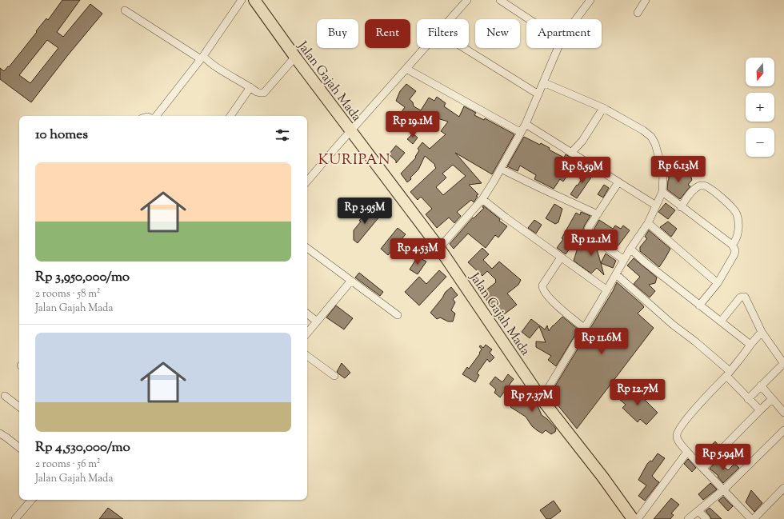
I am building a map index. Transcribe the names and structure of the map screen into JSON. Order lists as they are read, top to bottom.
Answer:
{
  "streets": {
    "main road": ["Jalan Gajah Mada"]
  },
  "districts": ["KURIPAN"],
  "north": "bottom",
  "page": {
    "chip": [
      "Buy",
      "Rent",
      "Filters",
      "New",
      "Apartment"
    ],
    "map_buttons": ["+", "−"],
    "price": [
      "Rp 19.1M",
      "Rp 6.13M",
      "Rp 8.59M",
      "Rp 3.95M",
      "Rp 12.1M",
      "Rp 4.53M",
      "Rp 11.6M",
      "Rp 12.7M",
      "Rp 7.37M",
      "Rp 5.94M"
    ],
    "heading": "10 homes",
    "list": [
      {
        "name": "Rp 3,950,000/mo",
        "note": "2 rooms · 58 m² · Jalan Gajah Mada"
      },
      {
        "name": "Rp 4,530,000/mo",
        "note": "2 rooms · 56 m² · Jalan Gajah Mada"
      }
    ]
  }
}
